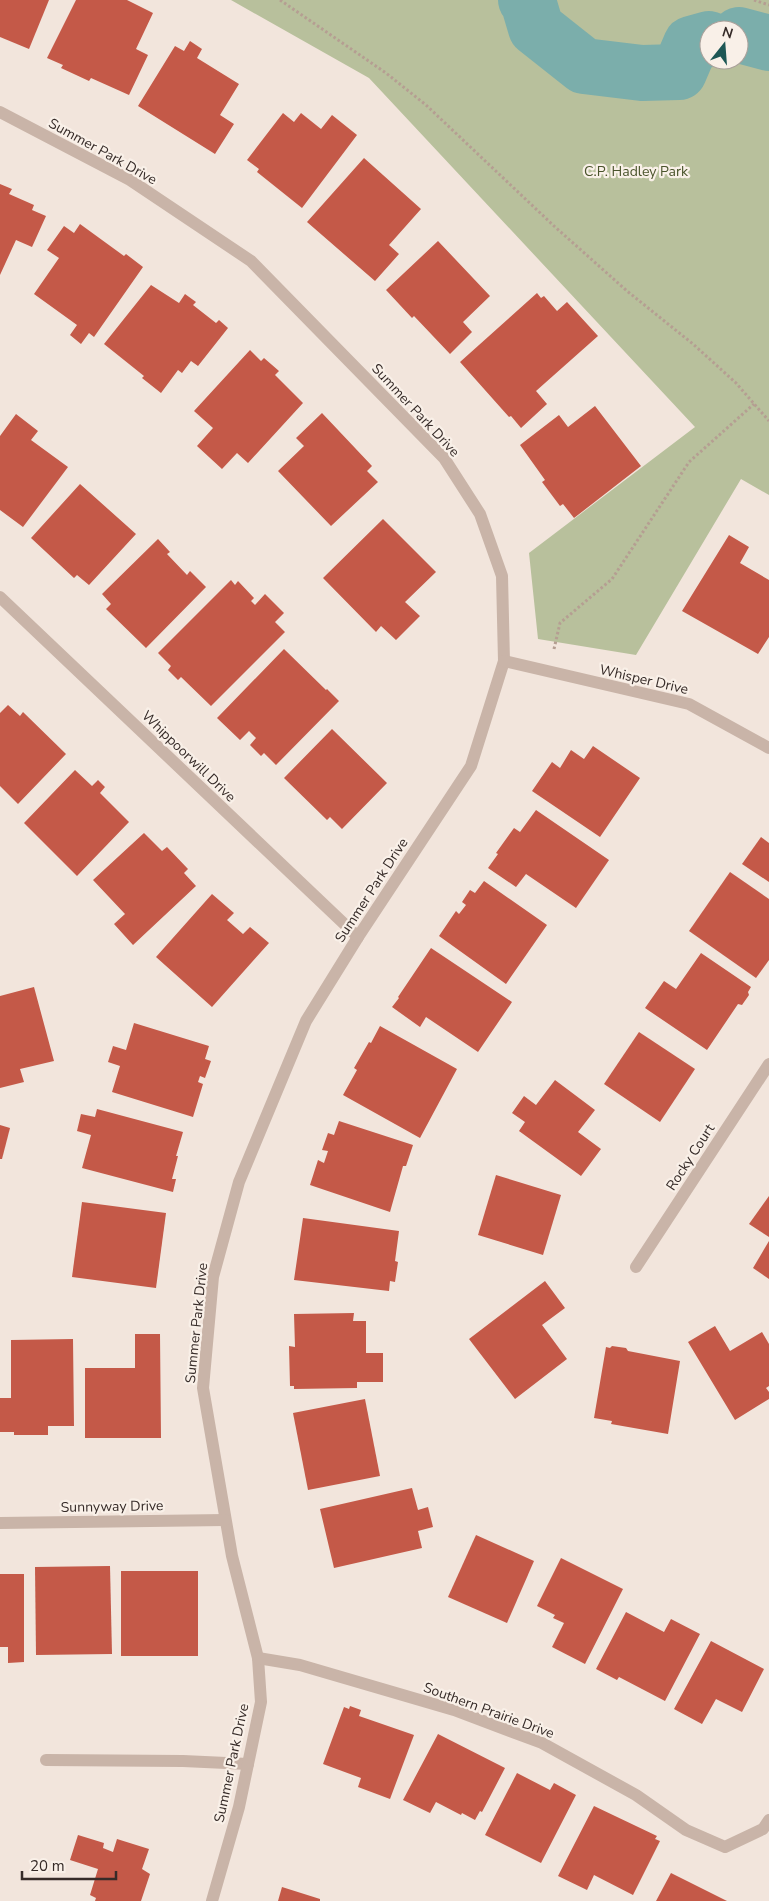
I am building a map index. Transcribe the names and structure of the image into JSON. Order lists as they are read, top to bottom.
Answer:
{
  "streets": {
    "street": [
      "Summer Park Drive",
      "Whisper Drive",
      "Whippoorwill Drive",
      "Rocky Court",
      "Sunnyway Drive",
      "Southern Prairie Drive"
    ]
  },
  "crossings": [
    ["Summer Park Drive", "Whisper Drive"],
    ["Summer Park Drive", "Whippoorwill Drive"],
    ["Summer Park Drive", "Sunnyway Drive"],
    ["Summer Park Drive", "Southern Prairie Drive"]
  ],
  "parks": ["C.P. Hadley Park"],
  "scale_bar": "20 m",
  "north": "top"
}
